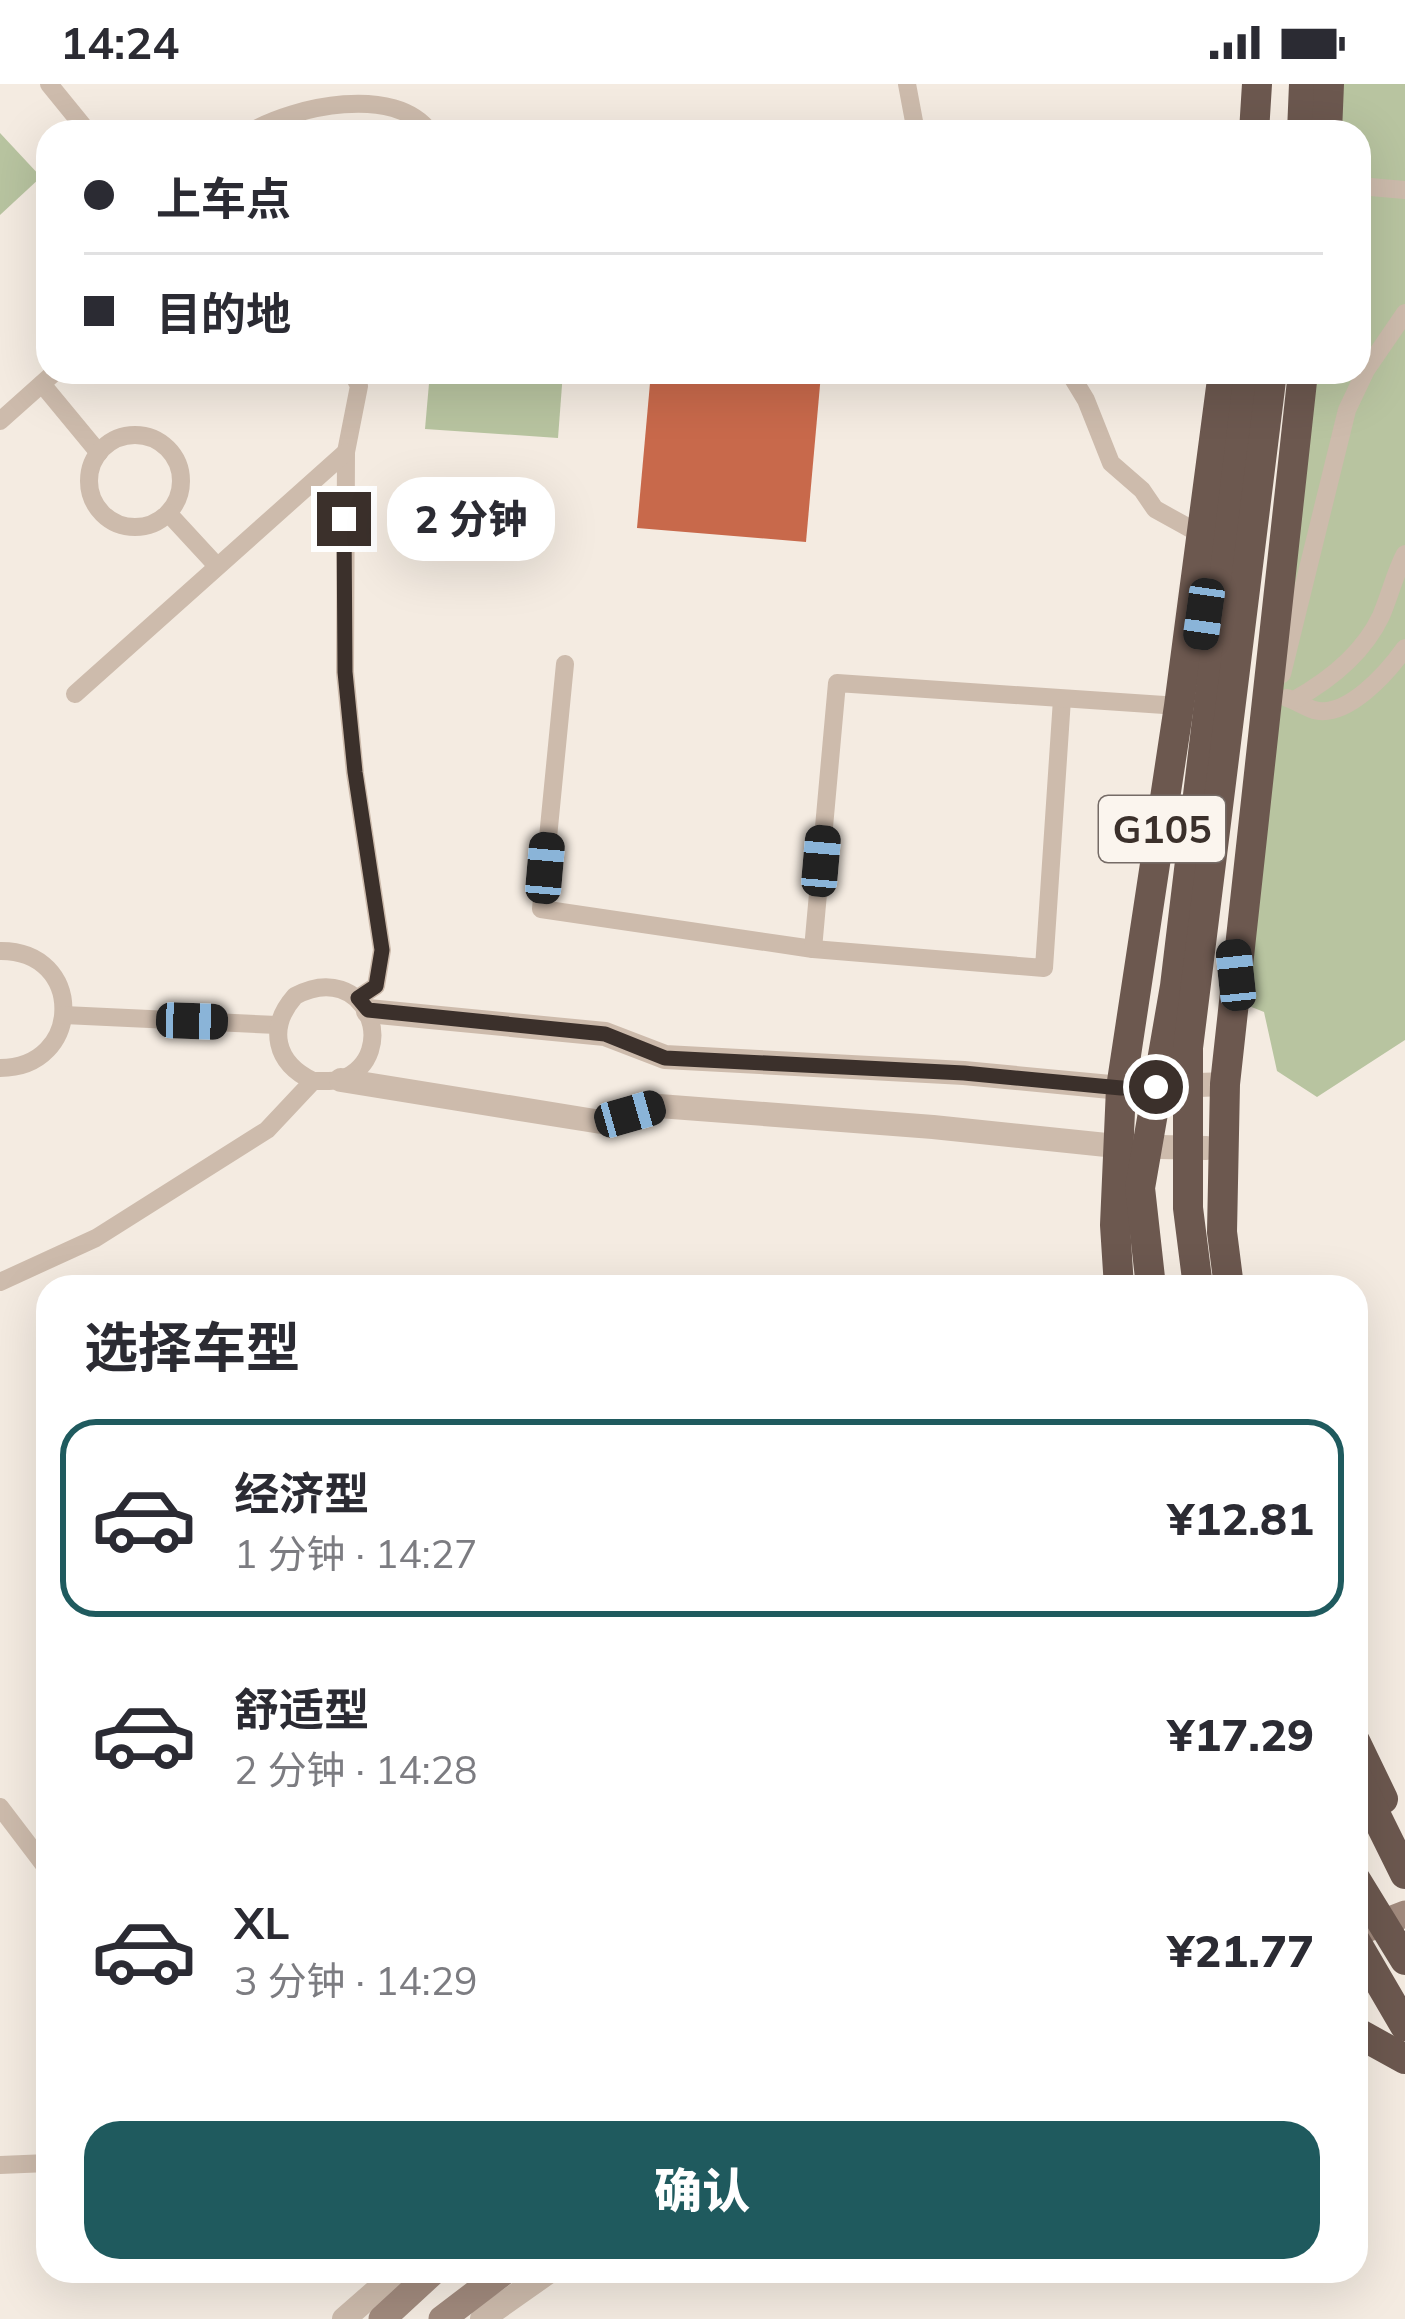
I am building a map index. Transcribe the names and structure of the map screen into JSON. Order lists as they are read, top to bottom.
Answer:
{
  "streets": {
    "highway": ["G105"]
  },
  "page": {
    "status": "14:24",
    "banner": ["上车点", "目的地"],
    "bubble": "2 分钟",
    "heading": "选择车型",
    "list": [
      {
        "name": "经济型",
        "note": "1 分钟 · 14:27",
        "value": "¥12.81"
      },
      {
        "name": "舒适型",
        "note": "2 分钟 · 14:28",
        "value": "¥17.29"
      },
      {
        "name": "XL",
        "note": "3 分钟 · 14:29",
        "value": "¥21.77"
      }
    ],
    "buttons": "确认"
  }
}
